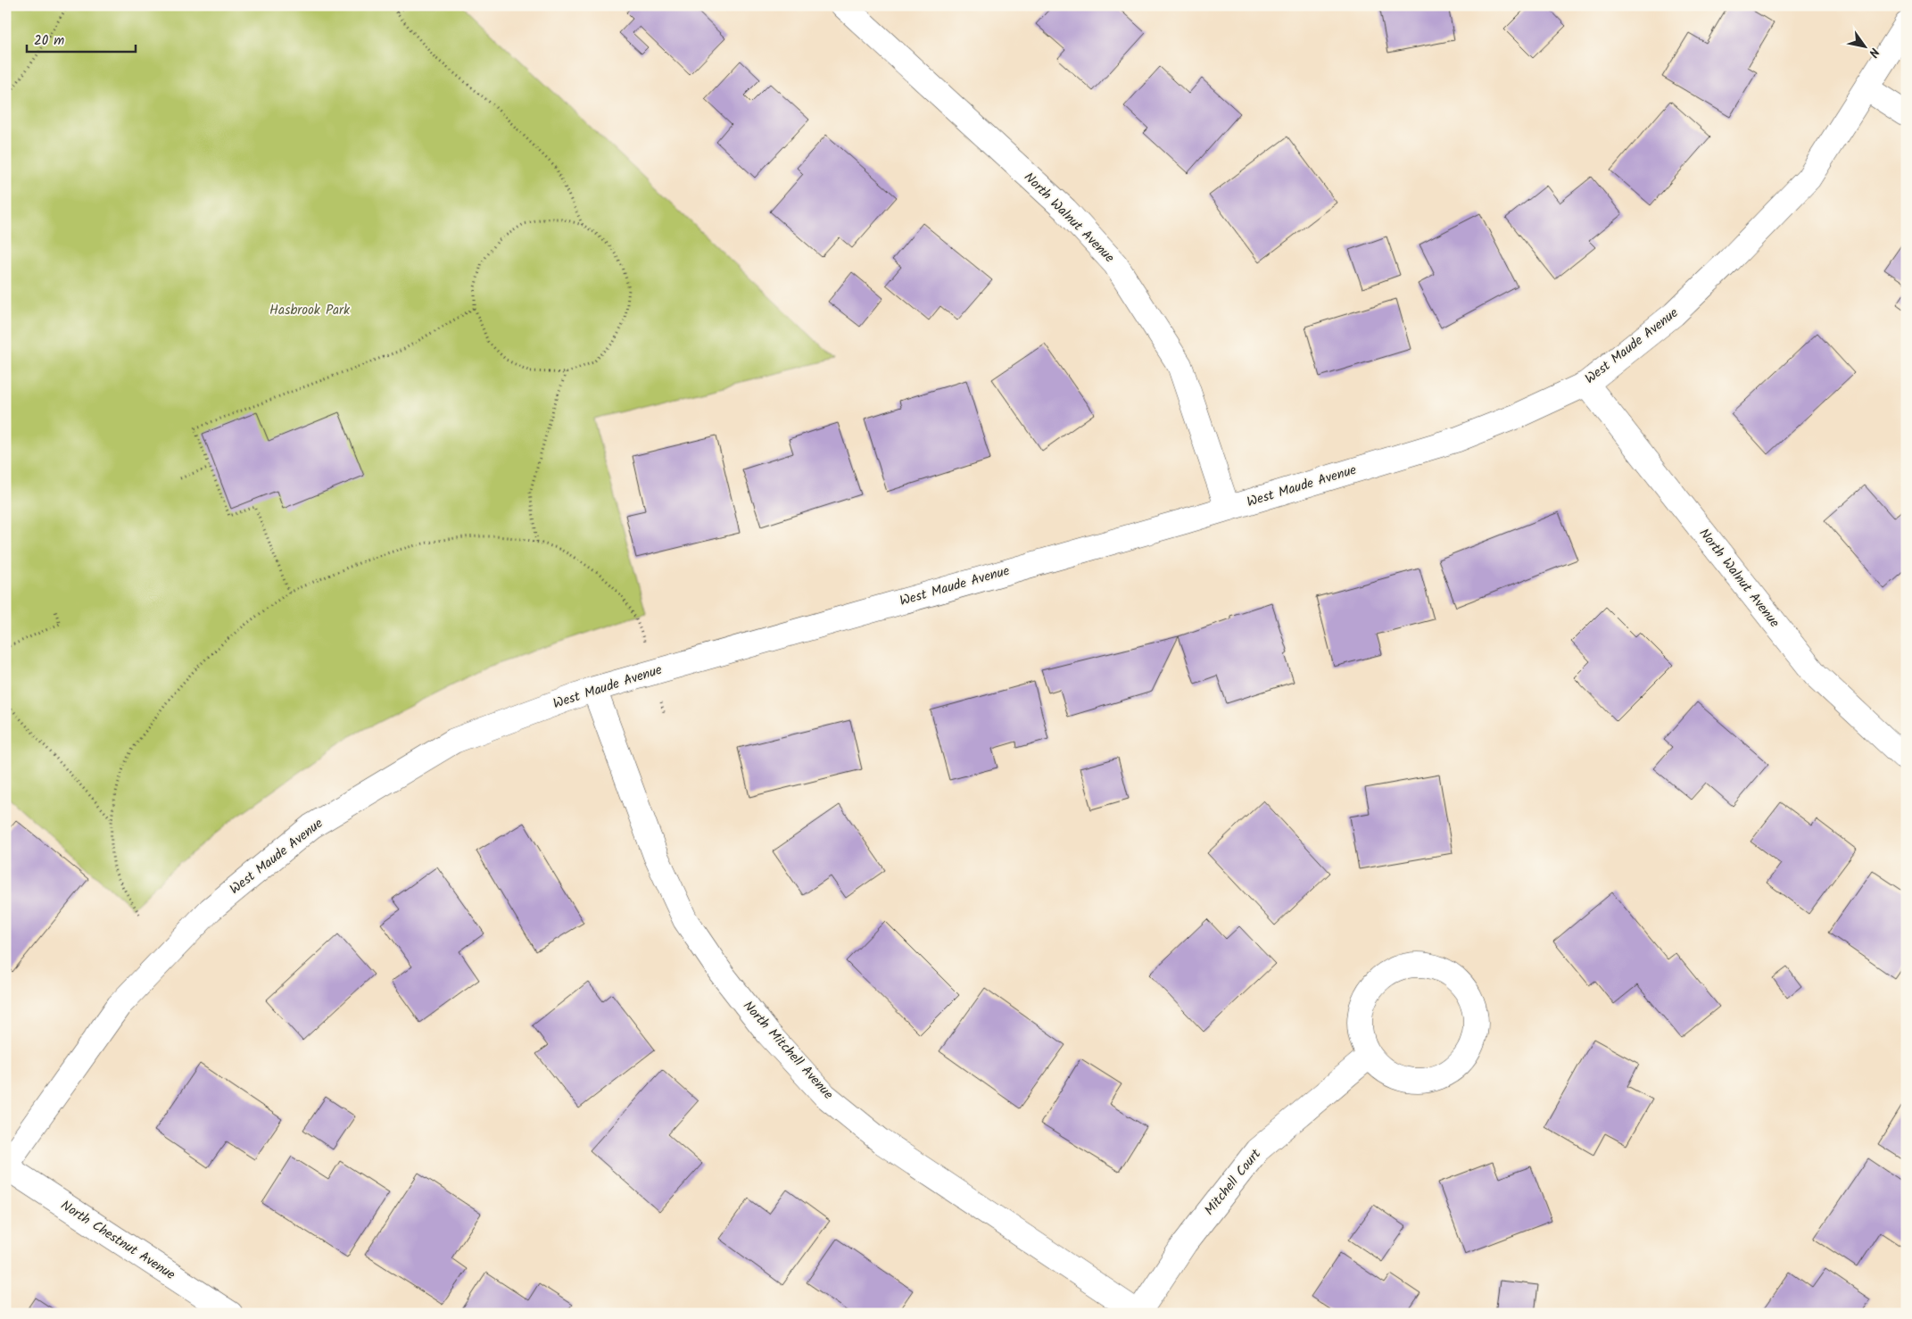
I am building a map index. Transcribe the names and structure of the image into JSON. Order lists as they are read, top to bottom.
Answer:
{
  "streets": {
    "street": [
      "North Walnut Avenue",
      "West Maude Avenue",
      "North Mitchell Avenue",
      "Mitchell Court",
      "North Chestnut Avenue"
    ]
  },
  "crossings": [
    ["North Walnut Avenue", "West Maude Avenue"],
    ["West Maude Avenue", "North Mitchell Avenue"],
    ["West Maude Avenue", "North Chestnut Avenue"],
    ["North Mitchell Avenue", "Mitchell Court"]
  ],
  "parks": ["Hasbrook Park"],
  "scale_bar": "20 m",
  "north": "bottom right"
}
